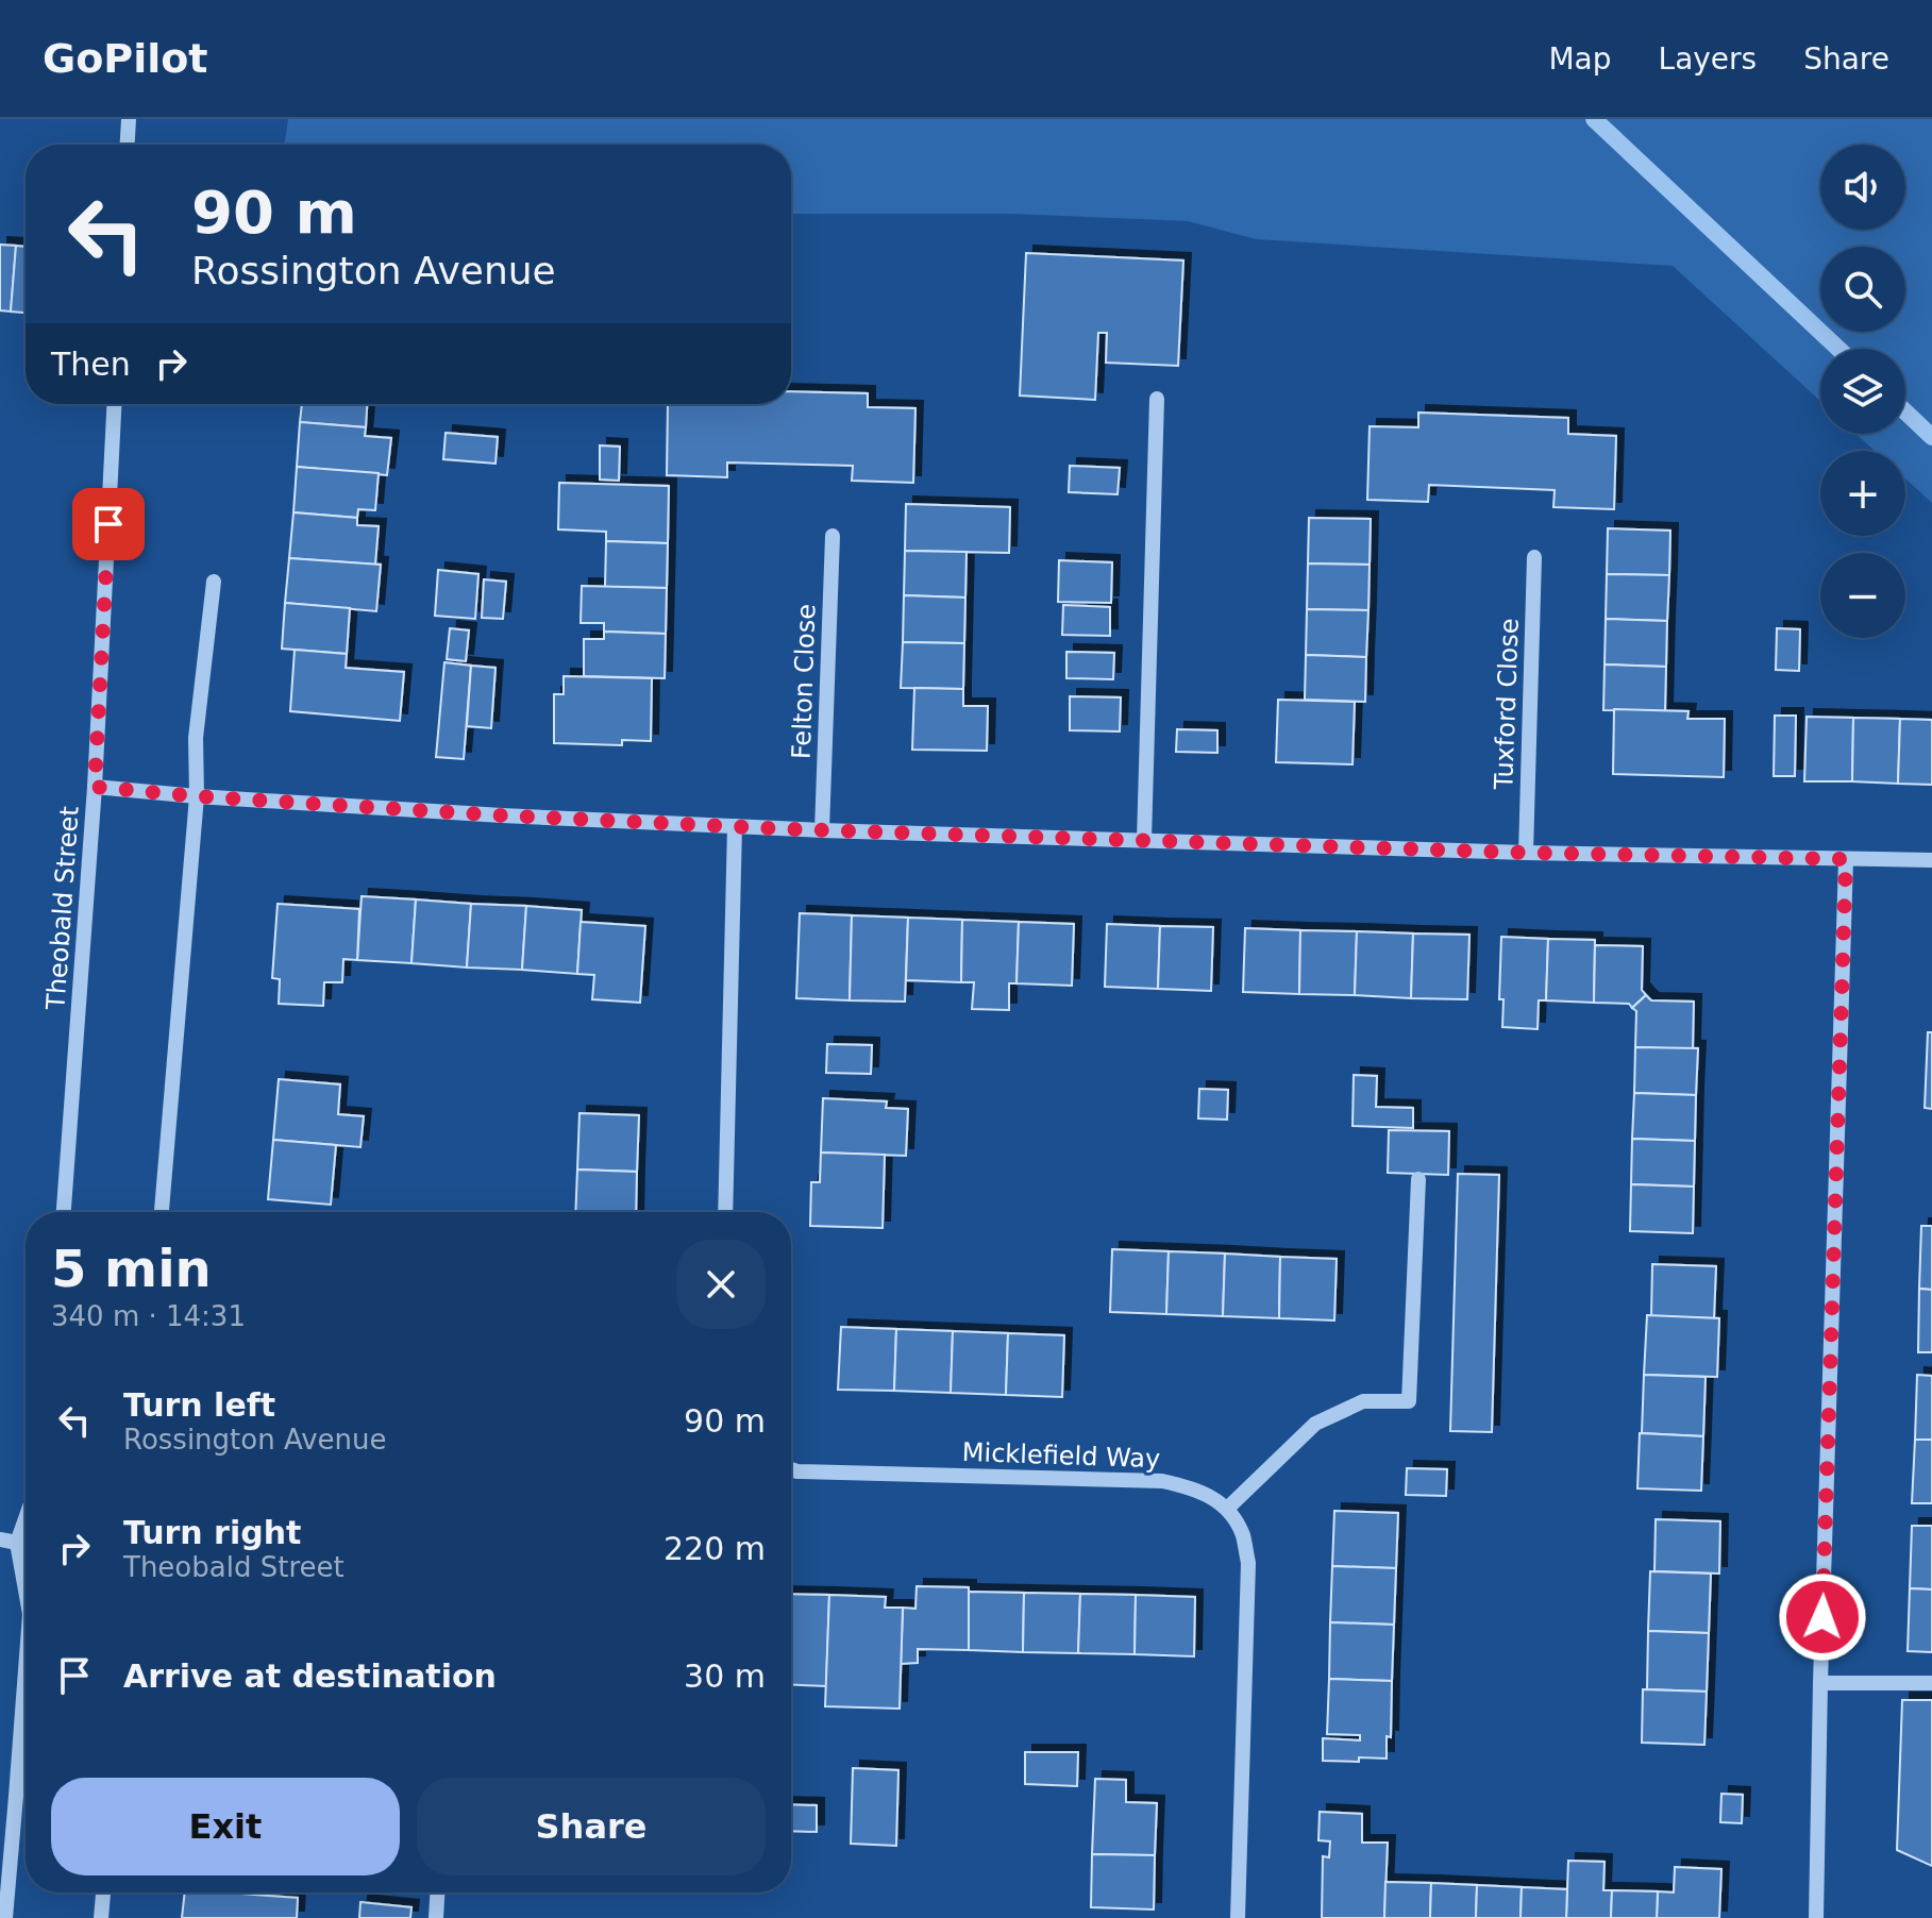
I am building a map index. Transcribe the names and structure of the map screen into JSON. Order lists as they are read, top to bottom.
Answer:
{
  "streets": {
    "street": [
      "Felton Close",
      "Tuxford Close",
      "Theobald Street",
      "Micklefield Way"
    ]
  },
  "page": {
    "header": "GoPilot",
    "nav": ["Map", "Layers", "Share"],
    "map_buttons": ["+", "−"],
    "turn": ["90 m", "Rossington Avenue"],
    "then": "Then",
    "heading": ["5 min", "340 m · 14:31"],
    "list": [
      {
        "name": "Turn left",
        "note": "Rossington Avenue",
        "value": "90 m"
      },
      {
        "name": "Turn right",
        "note": "Theobald Street",
        "value": "220 m"
      },
      {
        "name": "Arrive at destination",
        "value": "30 m"
      }
    ],
    "buttons": ["Exit", "Share"]
  }
}
